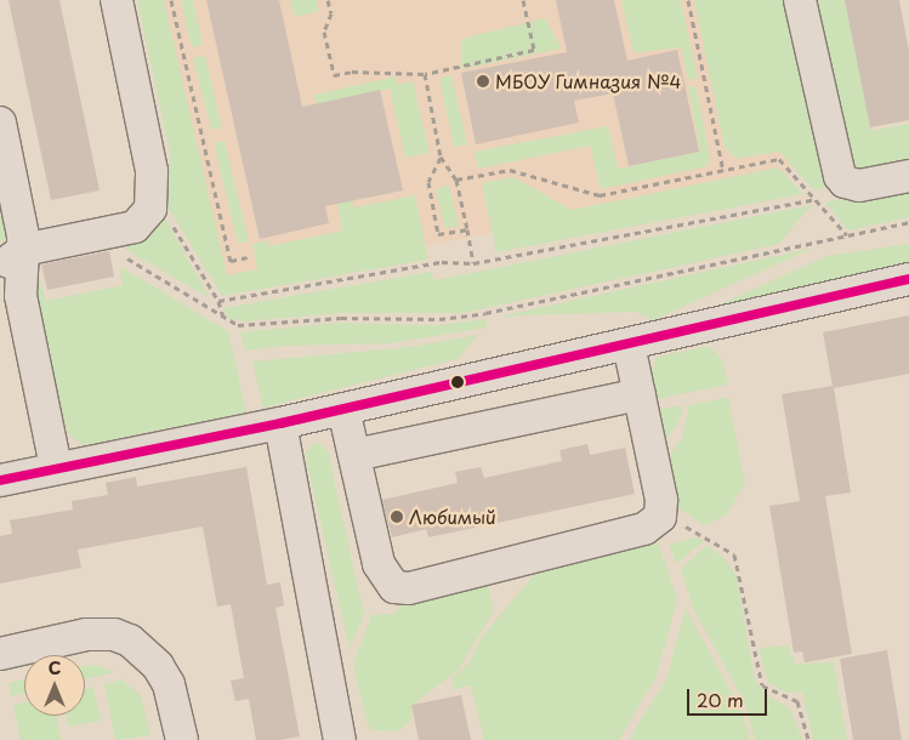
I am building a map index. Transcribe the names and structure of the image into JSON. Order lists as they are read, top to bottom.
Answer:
{
  "places": ["МБОУ Гимназия №4", "Любимый"],
  "scale_bar": "20 m",
  "north": "top"
}
